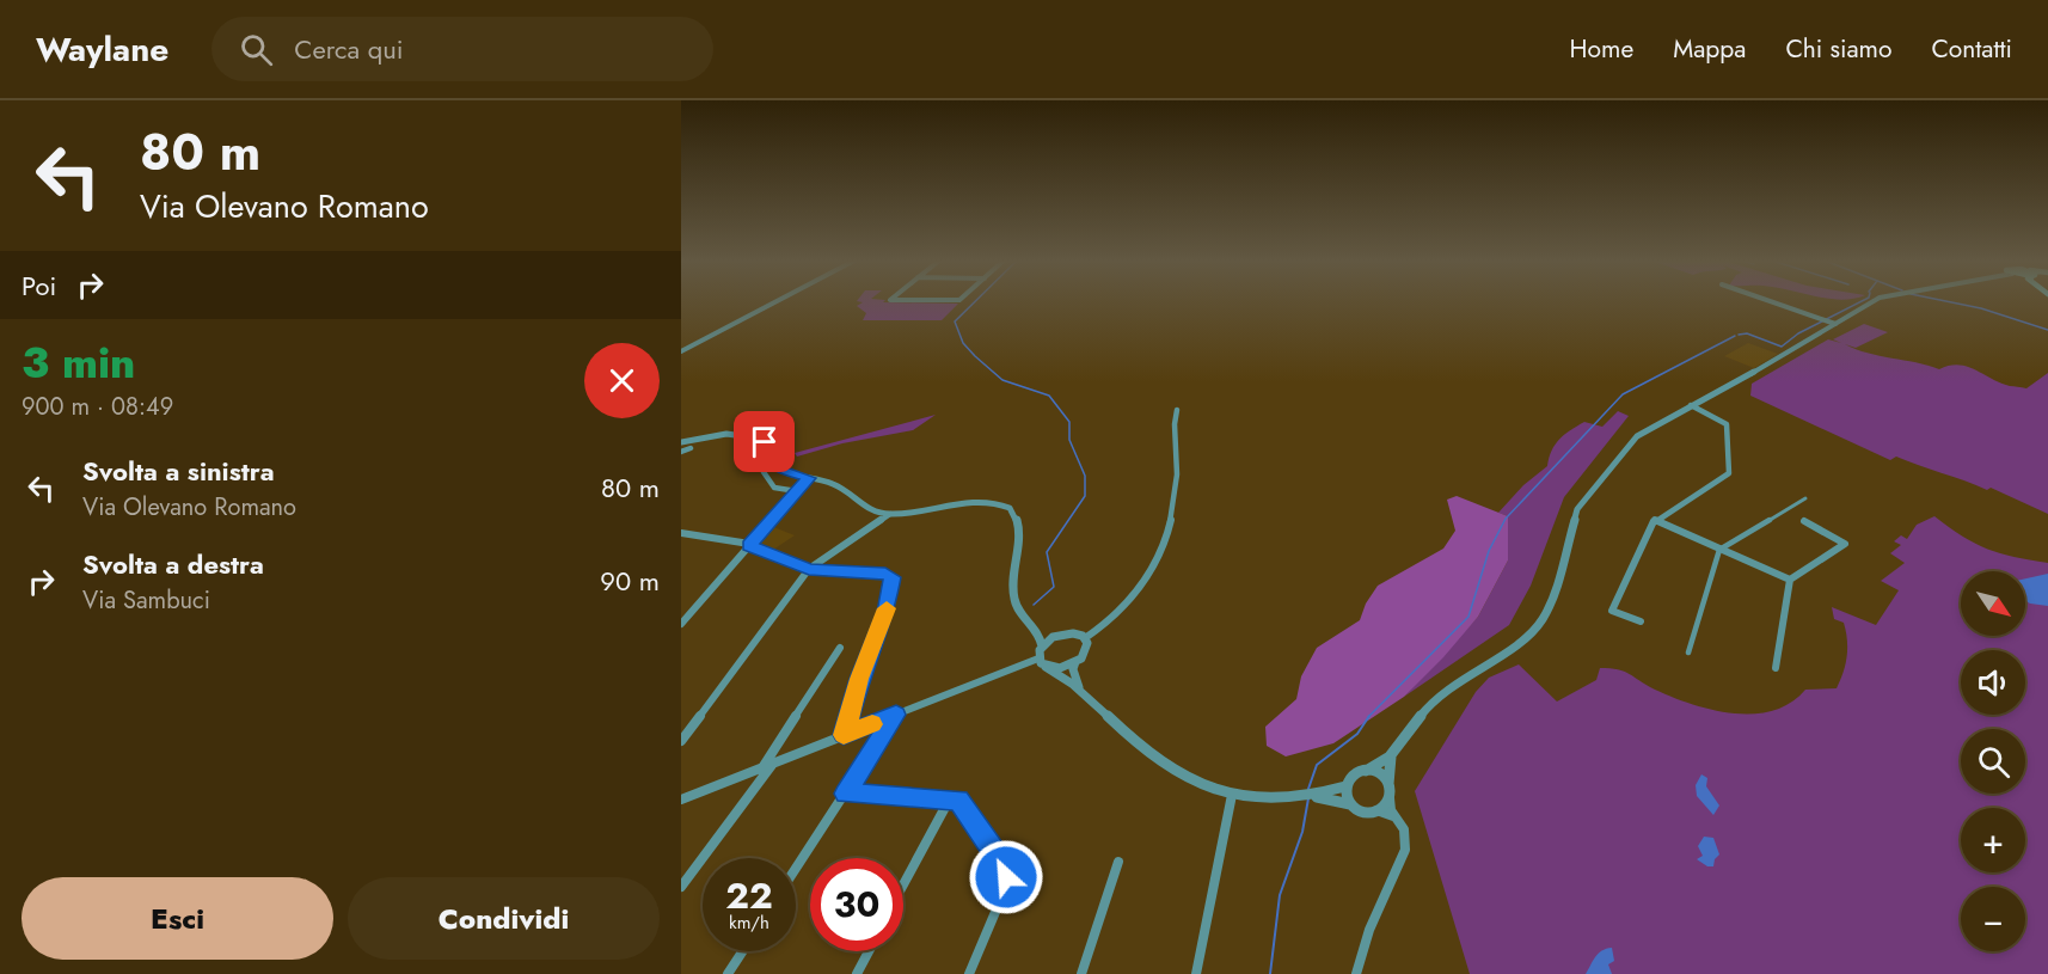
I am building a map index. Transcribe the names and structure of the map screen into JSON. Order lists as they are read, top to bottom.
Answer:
{
  "north": "bottom right",
  "page": {
    "header": "Waylane",
    "search": "Cerca qui",
    "nav": [
      "Home",
      "Mappa",
      "Chi siamo",
      "Contatti"
    ],
    "turn": ["80 m", "Via Olevano Romano"],
    "then": "Poi",
    "heading": ["3 min", "900 m · 08:49"],
    "list": [
      {
        "name": "Svolta a sinistra",
        "note": "Via Olevano Romano",
        "value": "80 m"
      },
      {
        "name": "Svolta a destra",
        "note": "Via Sambuci",
        "value": "90 m"
      }
    ],
    "map_buttons": ["+", "−"],
    "speed": "22 km/h",
    "limit": "30",
    "buttons": ["Esci", "Condividi"]
  }
}
